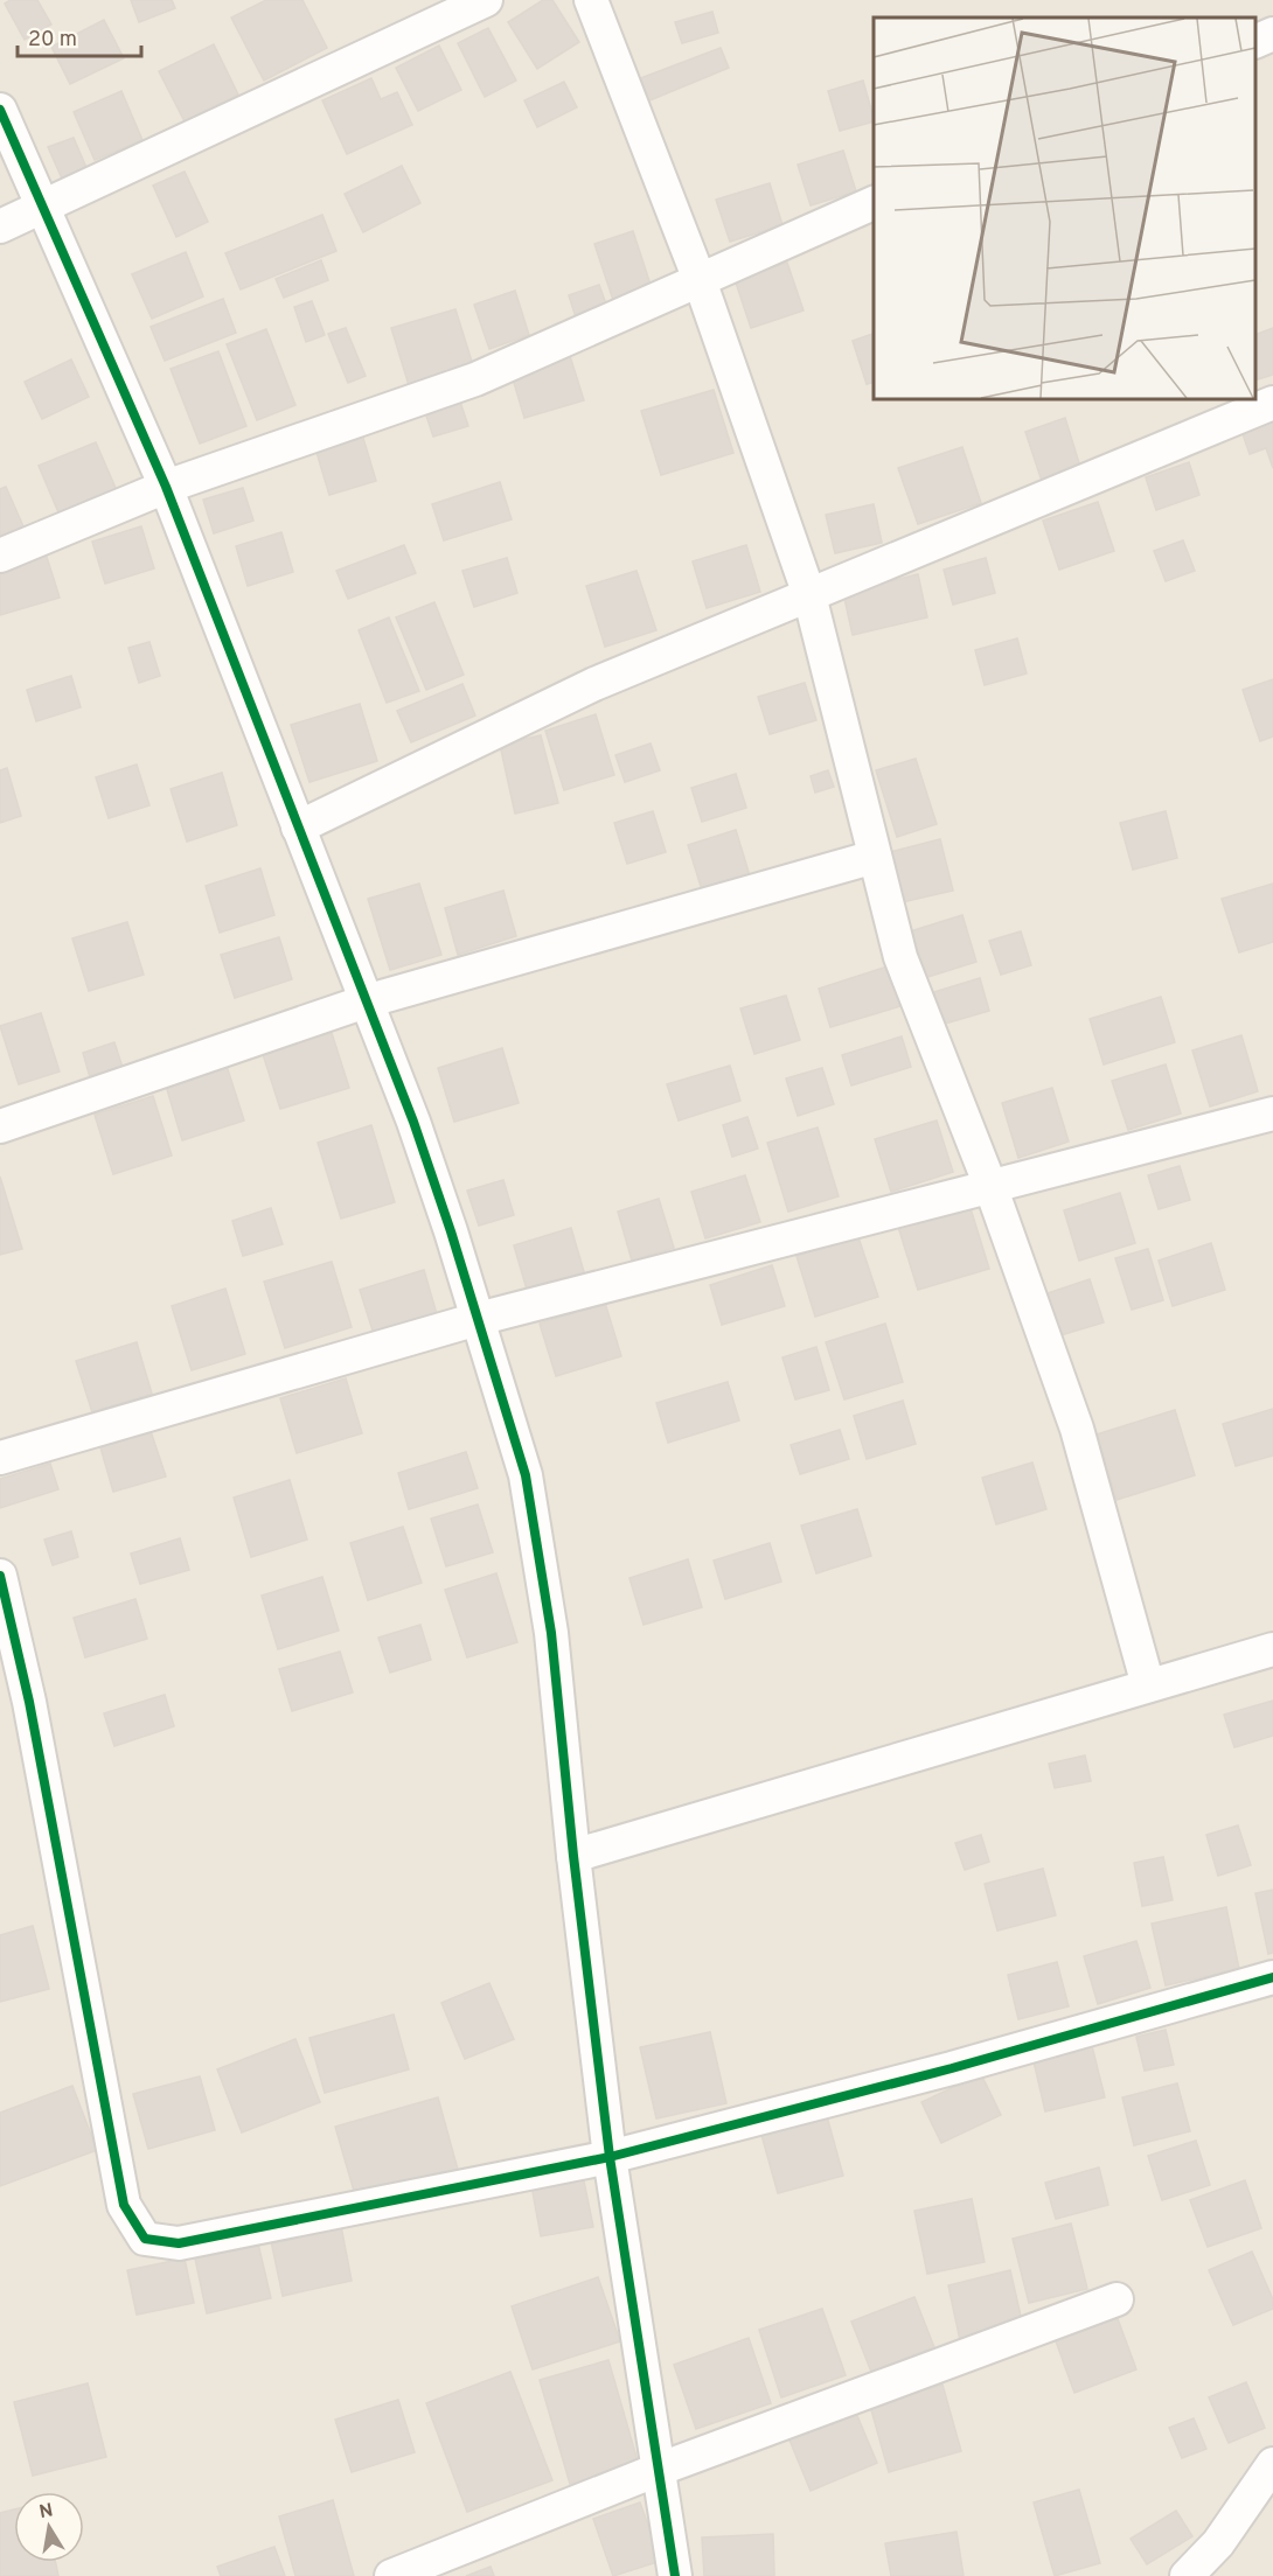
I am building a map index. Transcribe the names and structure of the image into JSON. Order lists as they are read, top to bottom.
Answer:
{
  "scale_bar": "20 m",
  "north": "top"
}
